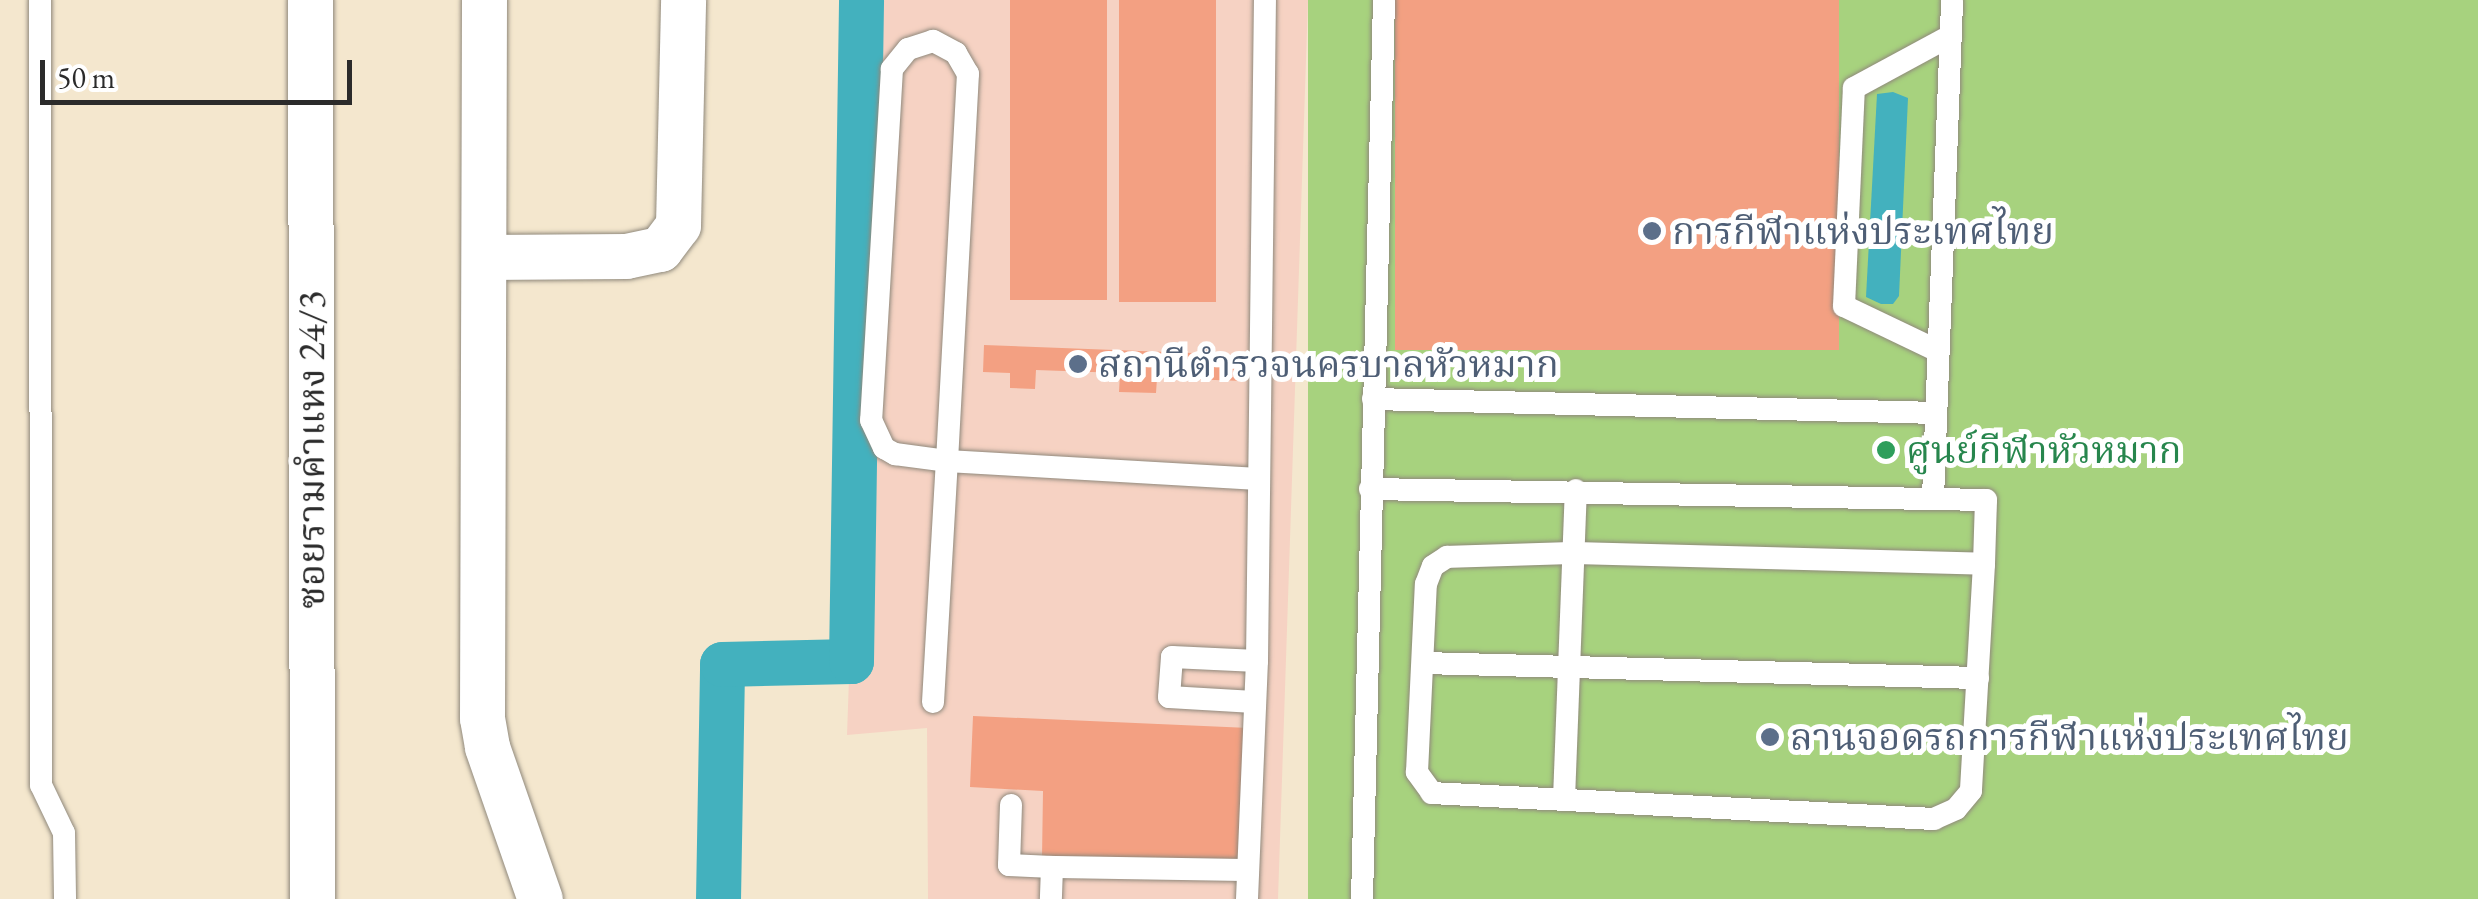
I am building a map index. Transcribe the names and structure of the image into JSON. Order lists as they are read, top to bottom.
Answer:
{
  "streets": {
    "street": ["ซอยรามคำแหง 24/3"]
  },
  "places": [
    "การกีฬาแห่งประเทศไทย",
    "สถานีตำรวจนครบาลหัวหมาก",
    "ศูนย์กีฬาหัวหมาก",
    "ลานจอดรถการกีฬาแห่งประเทศไทย"
  ],
  "scale_bar": "50 m"
}
